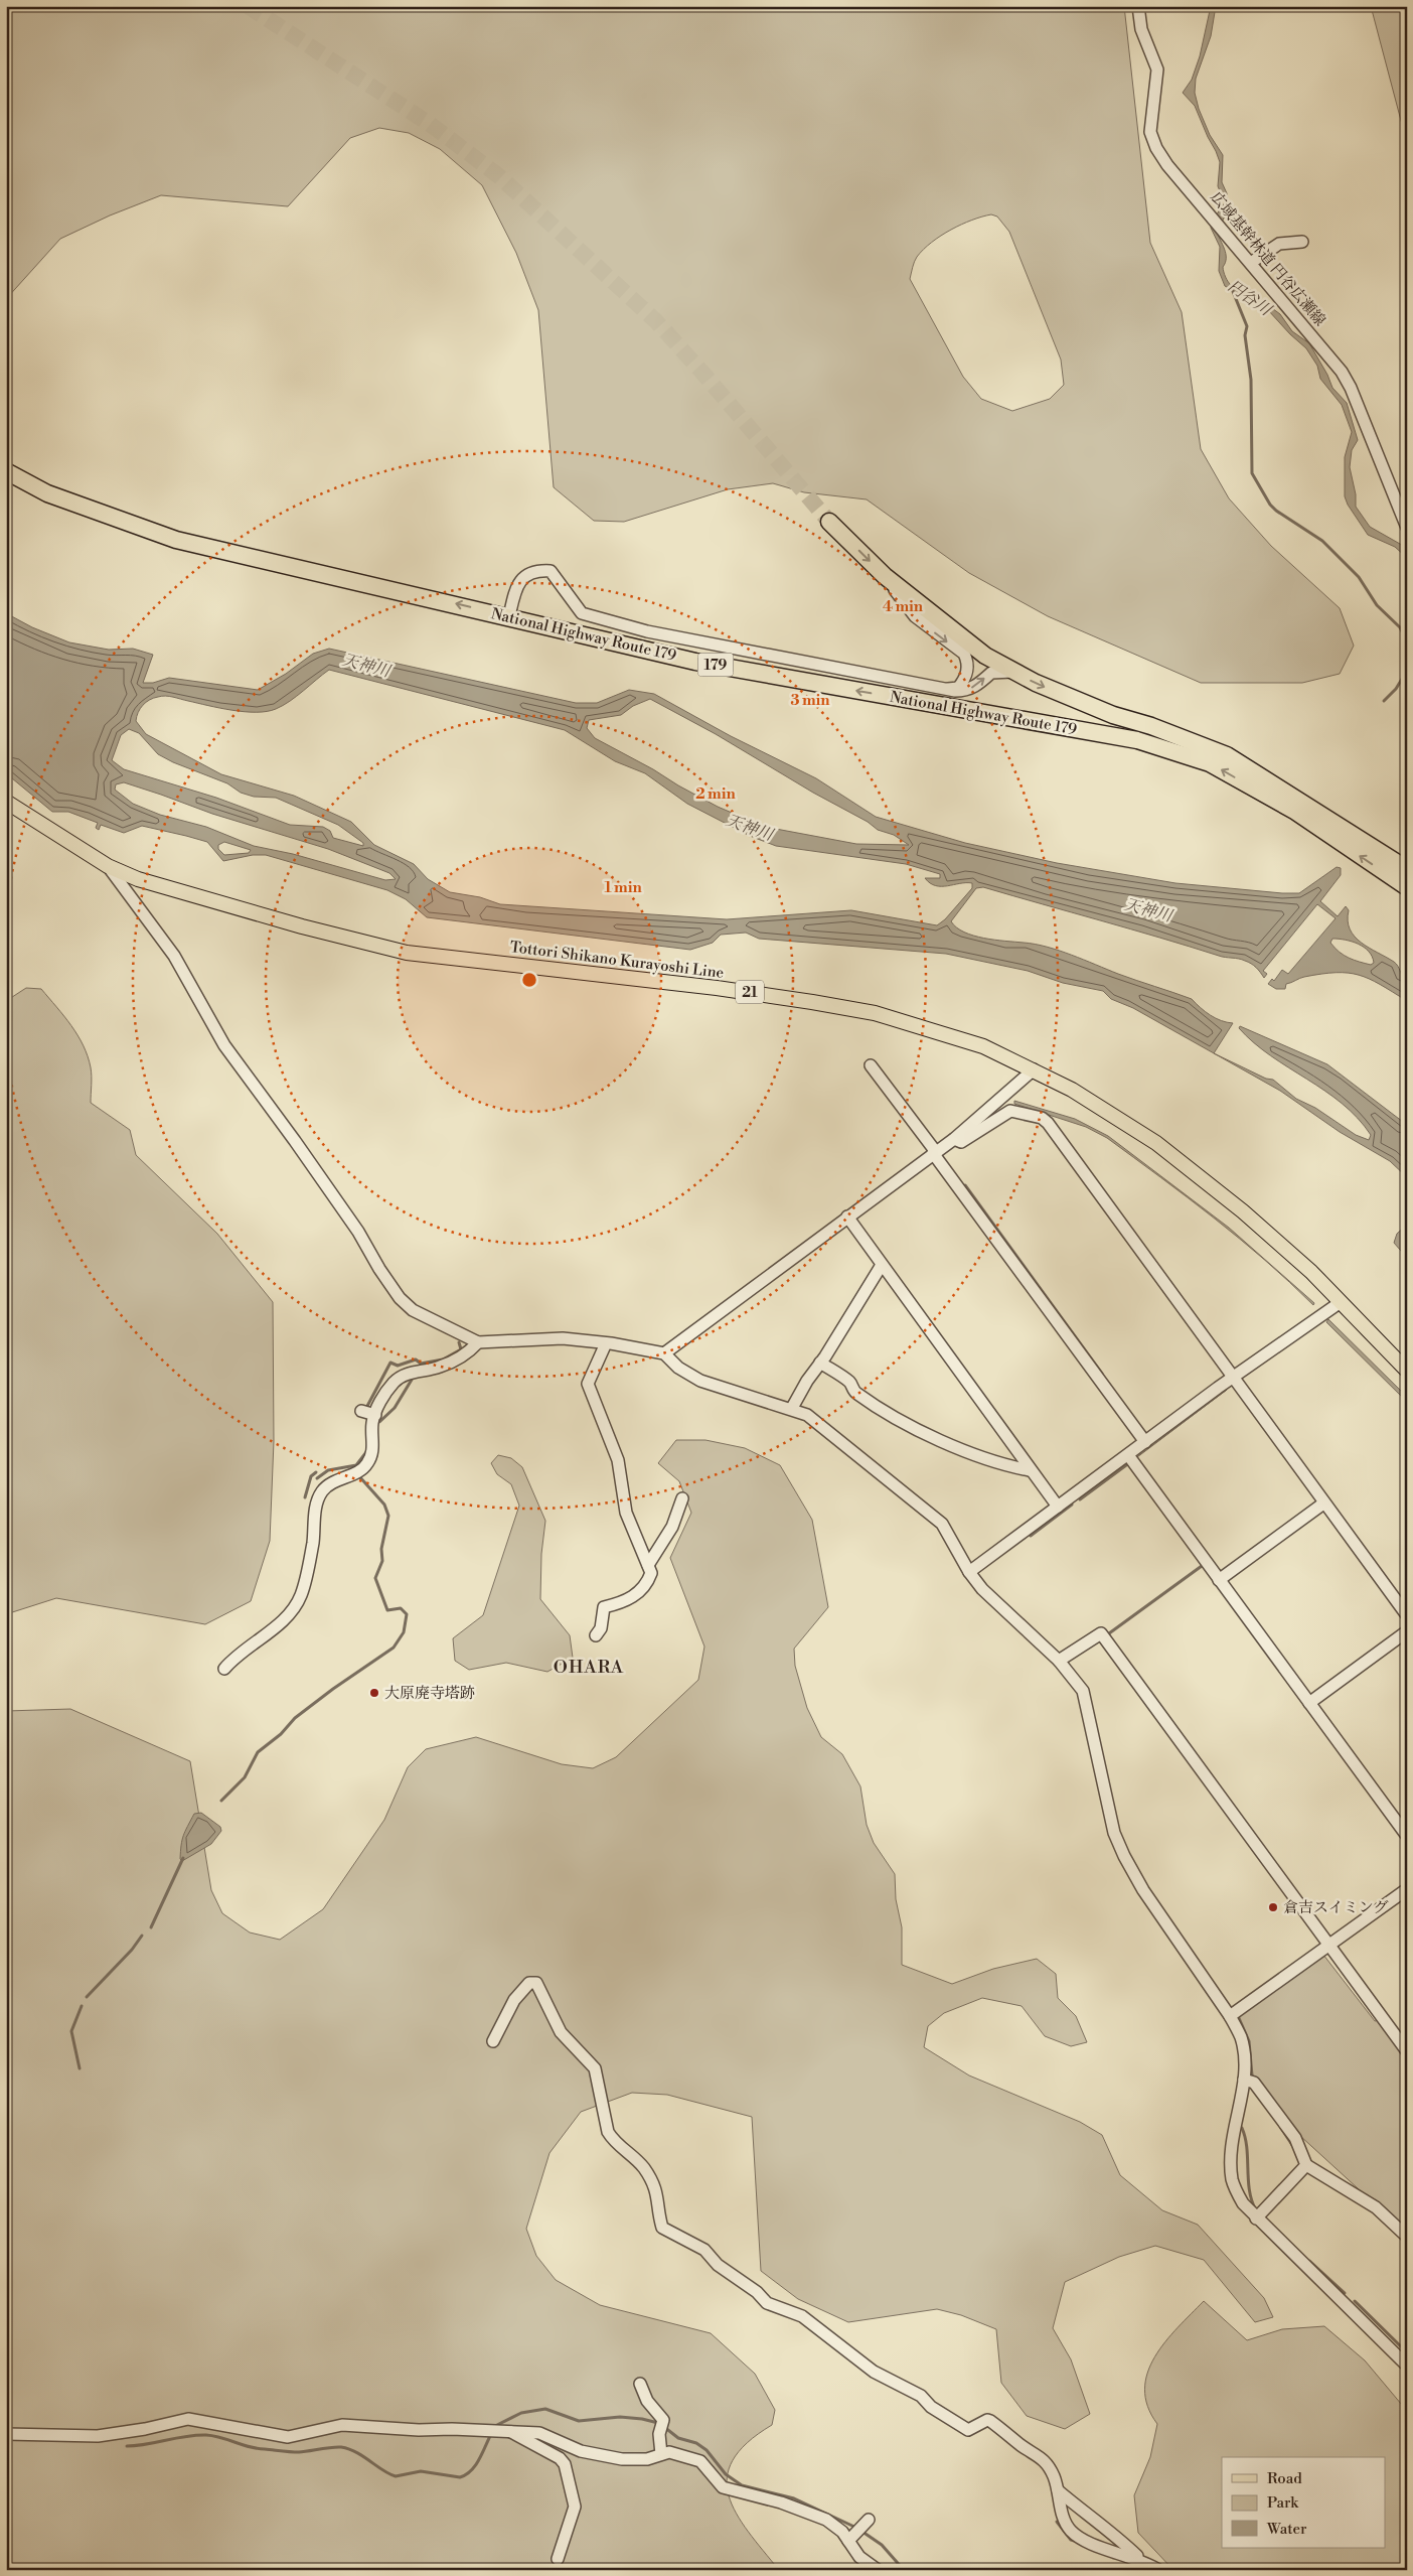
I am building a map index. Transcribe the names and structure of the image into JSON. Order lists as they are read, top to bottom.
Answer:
{
  "streets": {
    "highway": ["National Highway Route 179", "179"],
    "main road": ["Tottori Shikano Kurayoshi Line", "21"],
    "street": ["広域基幹林道 円谷広瀬線"]
  },
  "districts": ["OHARA"],
  "water": ["円谷川", "天神川"],
  "places": ["大原廃寺塔跡", "倉吉スイミング"],
  "legend": ["Road", "Park", "Water"],
  "rings": [
    "4 min",
    "3 min",
    "2 min",
    "1 min"
  ]
}
